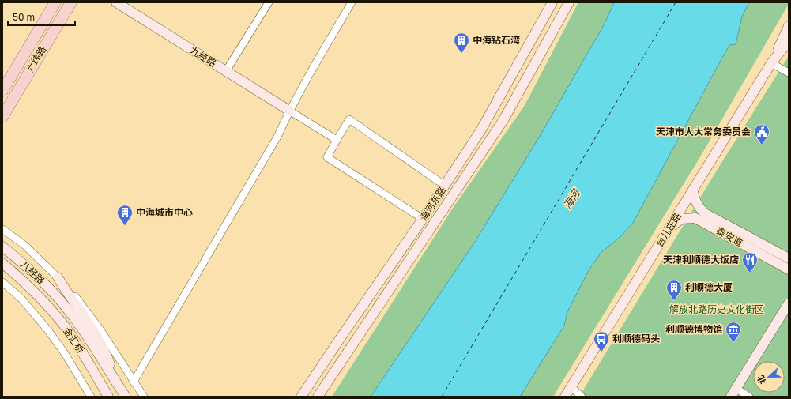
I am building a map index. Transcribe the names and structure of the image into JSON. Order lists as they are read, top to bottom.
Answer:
{
  "streets": {
    "main road": [
      "九经路",
      "六纬路",
      "海河东路",
      "台儿庄路",
      "泰安道",
      "八经路",
      "金汇桥"
    ]
  },
  "crossings": [
    ["台儿庄路", "泰安道"],
    ["八经路", "金汇桥"]
  ],
  "water": ["海河"],
  "parks": ["解放北路历史文化街区"],
  "places": {
    "building": ["中海钻石湾", "中海城市中心", "利顺德大厦"],
    "public building": ["天津市人大常务委员会"],
    "restaurant": ["天津利顺德大饭店"],
    "museum": ["利顺德博物馆"],
    "bus stop": ["利顺德码头"]
  },
  "scale_bar": "50 m",
  "north": "left"
}
